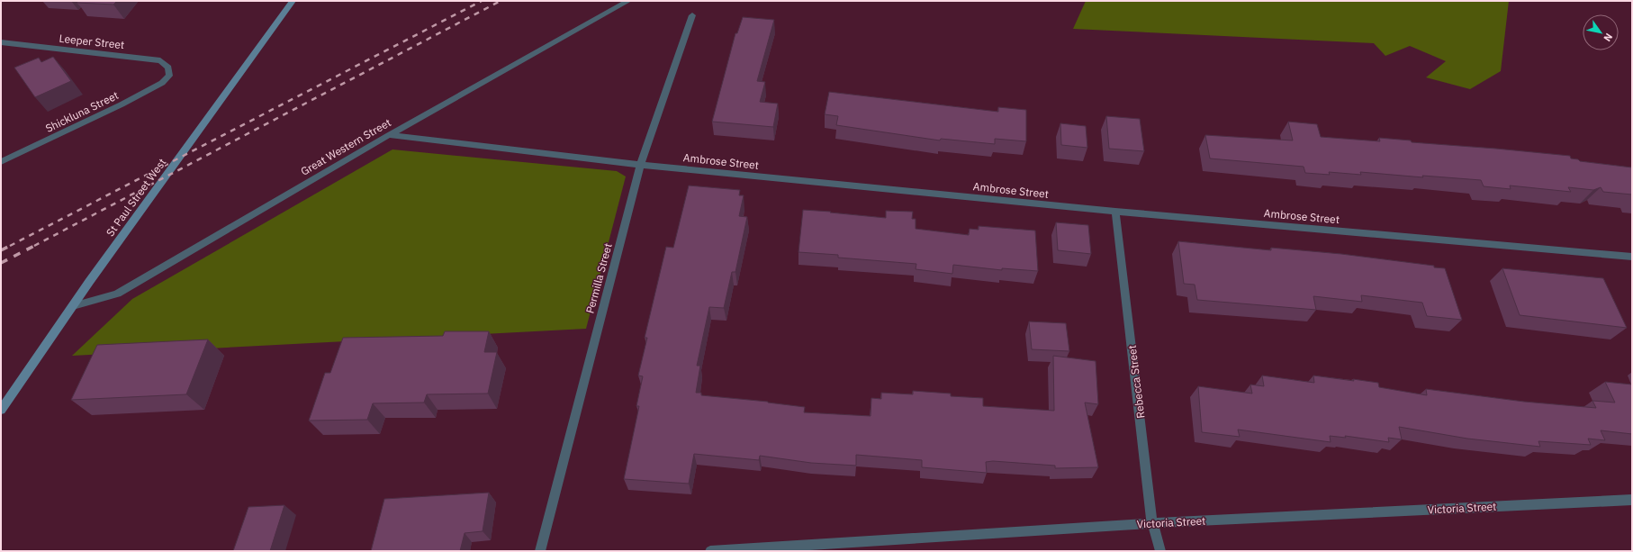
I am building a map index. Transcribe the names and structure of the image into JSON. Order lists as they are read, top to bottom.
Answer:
{
  "streets": {
    "main road": ["St Paul Street West"],
    "street": [
      "Leeper Street",
      "Shickluna Street",
      "Great Western Street",
      "Ambrose Street",
      "Permilla Street",
      "Rebecca Street",
      "Victoria Street"
    ]
  },
  "crossings": [
    ["Leeper Street", "Shickluna Street"],
    ["Great Western Street", "Ambrose Street"],
    ["Great Western Street", "St Paul Street West"],
    ["Ambrose Street", "Permilla Street"],
    ["Ambrose Street", "Rebecca Street"],
    ["Rebecca Street", "Victoria Street"]
  ],
  "north": "bottom right"
}
